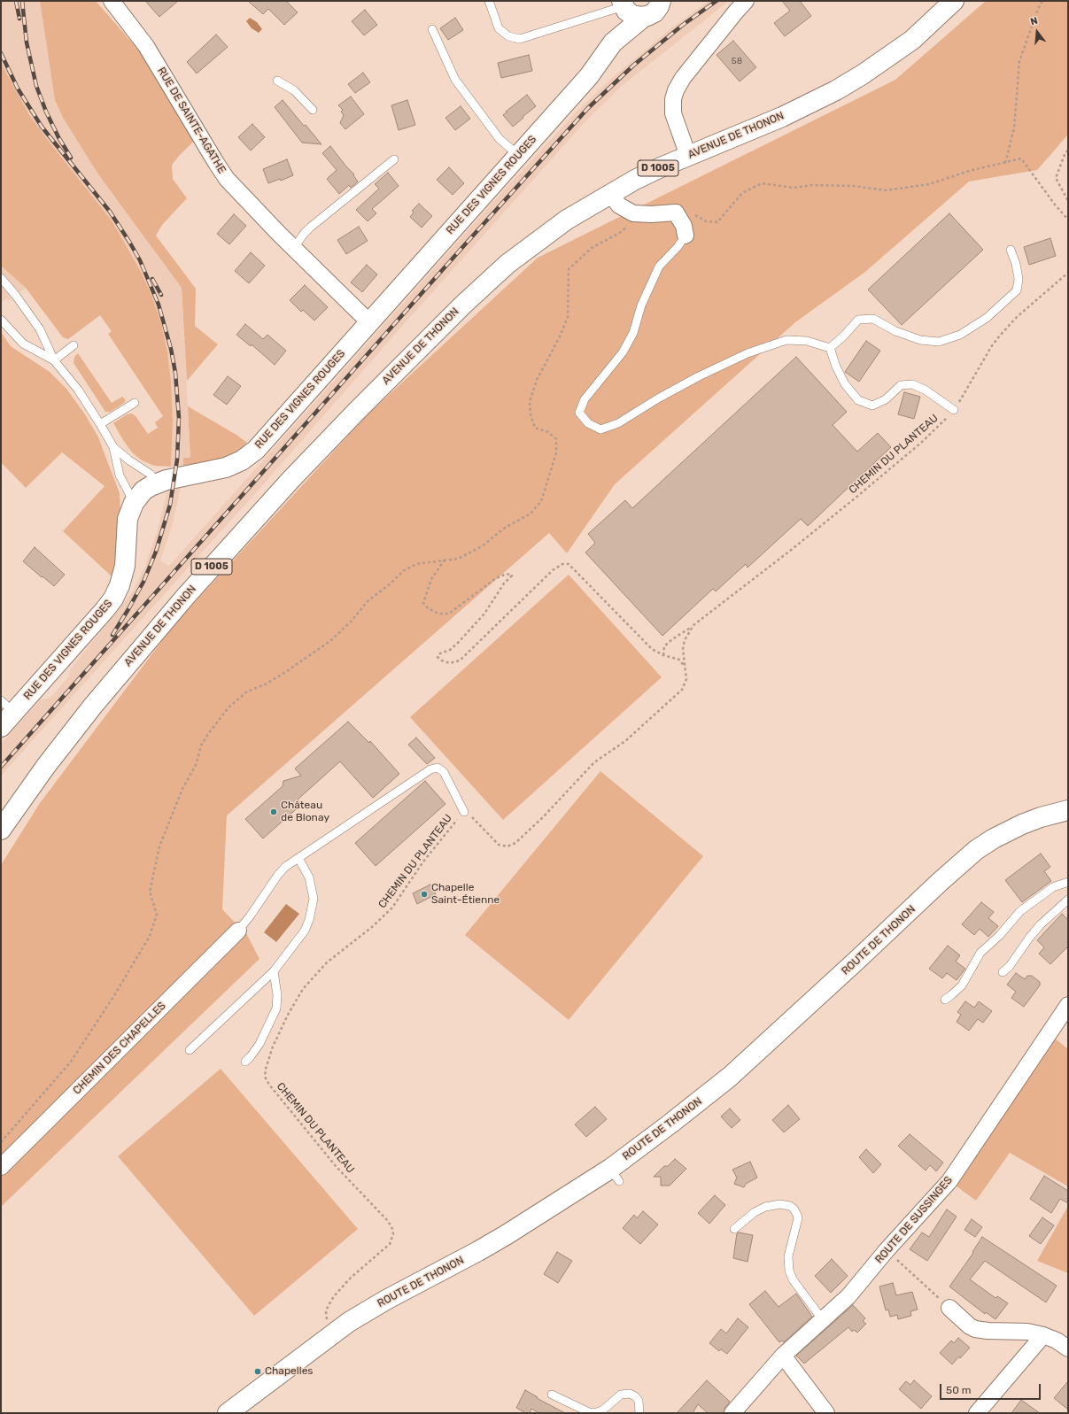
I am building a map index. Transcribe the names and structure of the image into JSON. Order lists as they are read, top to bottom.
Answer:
{
  "streets": {
    "main road": [
      "AVENUE DE THONON",
      "D 1005",
      "RUE DES VIGNES ROUGES",
      "ROUTE DE THONON"
    ],
    "street": ["RUE DE SAINTE-AGATHE", "CHEMIN DES CHAPELLES", "ROUTE DE SUSSINGES"],
    "path": ["CHEMIN DU PLANTEAU"]
  },
  "crossings": [
    ["RUE DE SAINTE-AGATHE", "RUE DES VIGNES ROUGES"],
    ["CHEMIN DU PLANTEAU", "ROUTE DE THONON"]
  ],
  "places": ["Château de Blonay", "Chapelle Saint-Étienne", "Chapelles"],
  "house_numbers": ["58"],
  "scale_bar": "50 m",
  "north": "top"
}
